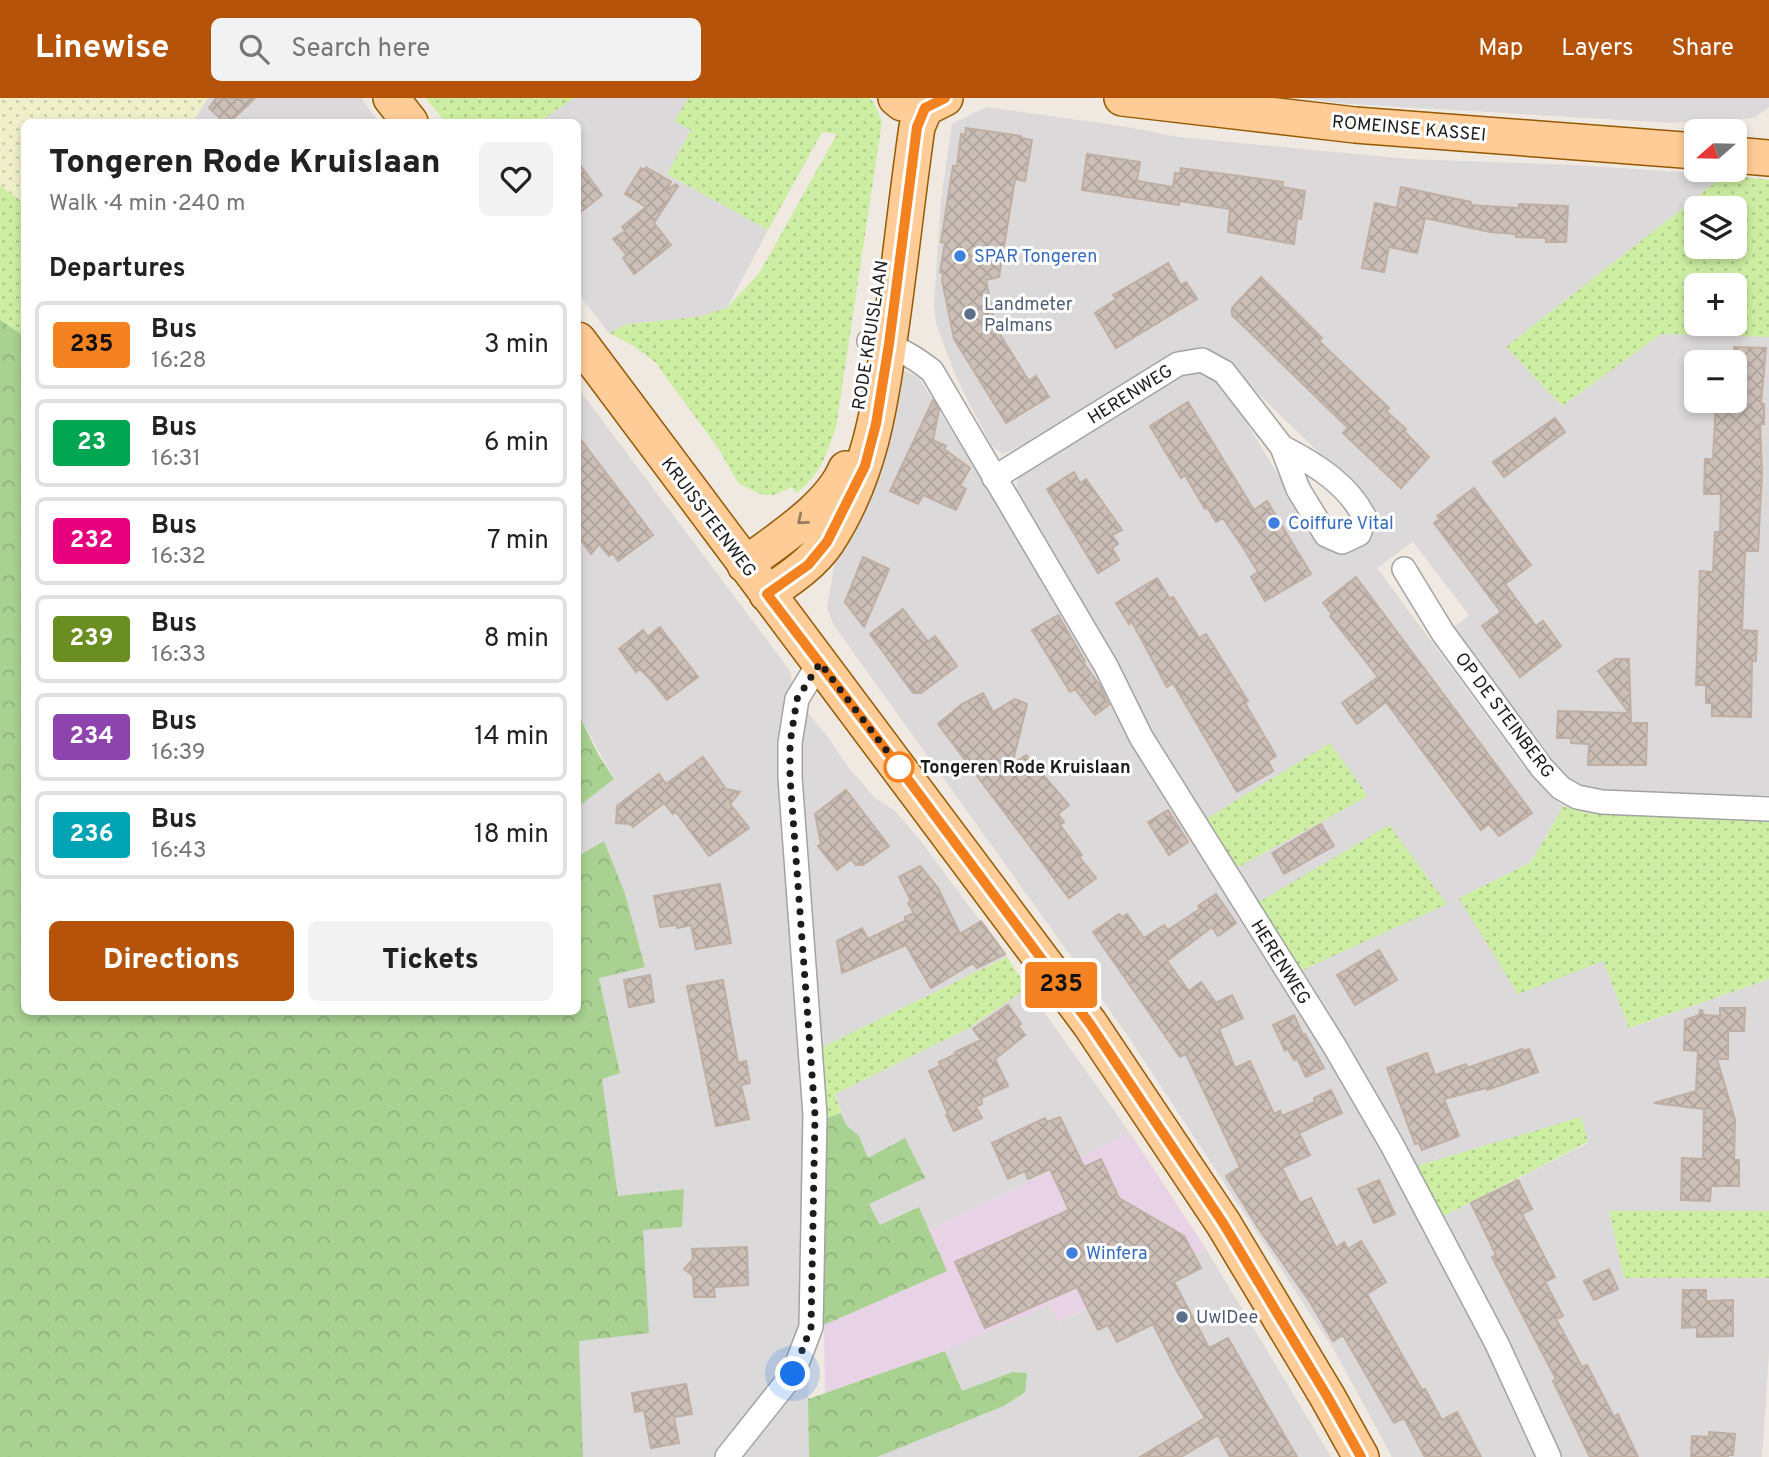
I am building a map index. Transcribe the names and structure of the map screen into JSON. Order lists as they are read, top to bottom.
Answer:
{
  "streets": {
    "main road": ["ROMEINSE KASSEI", "RODE KRUISLAAN", "KRUISSTEENWEG"],
    "street": ["HERENWEG", "OP DE STEINBERG"]
  },
  "crossings": [
    ["RODE KRUISLAAN", "HERENWEG"],
    ["RODE KRUISLAAN", "KRUISSTEENWEG"]
  ],
  "places": [
    "SPAR Tongeren",
    "Landmeter Palmans",
    "Coiffure Vital",
    "Tongeren Rode Kruislaan",
    "Winfera",
    "UwIDee"
  ],
  "lines": ["bus line 235"],
  "north": "left",
  "page": {
    "header": "Linewise",
    "search": "Search here",
    "nav": ["Map", "Layers", "Share"],
    "on_map": "235",
    "map_buttons": ["+", "−"],
    "heading": [
      ["Tongeren Rode Kruislaan", "Walk · 4 min · 240 m"],
      "Departures"
    ],
    "list": [
      {
        "mark": "235",
        "name": "Bus",
        "note": "16:28",
        "value": "3 min"
      },
      {
        "mark": "23",
        "name": "Bus",
        "note": "16:31",
        "value": "6 min"
      },
      {
        "mark": "232",
        "name": "Bus",
        "note": "16:32",
        "value": "7 min"
      },
      {
        "mark": "239",
        "name": "Bus",
        "note": "16:33",
        "value": "8 min"
      },
      {
        "mark": "234",
        "name": "Bus",
        "note": "16:39",
        "value": "14 min"
      },
      {
        "mark": "236",
        "name": "Bus",
        "note": "16:43",
        "value": "18 min"
      }
    ],
    "buttons": ["Directions", "Tickets"]
  }
}
